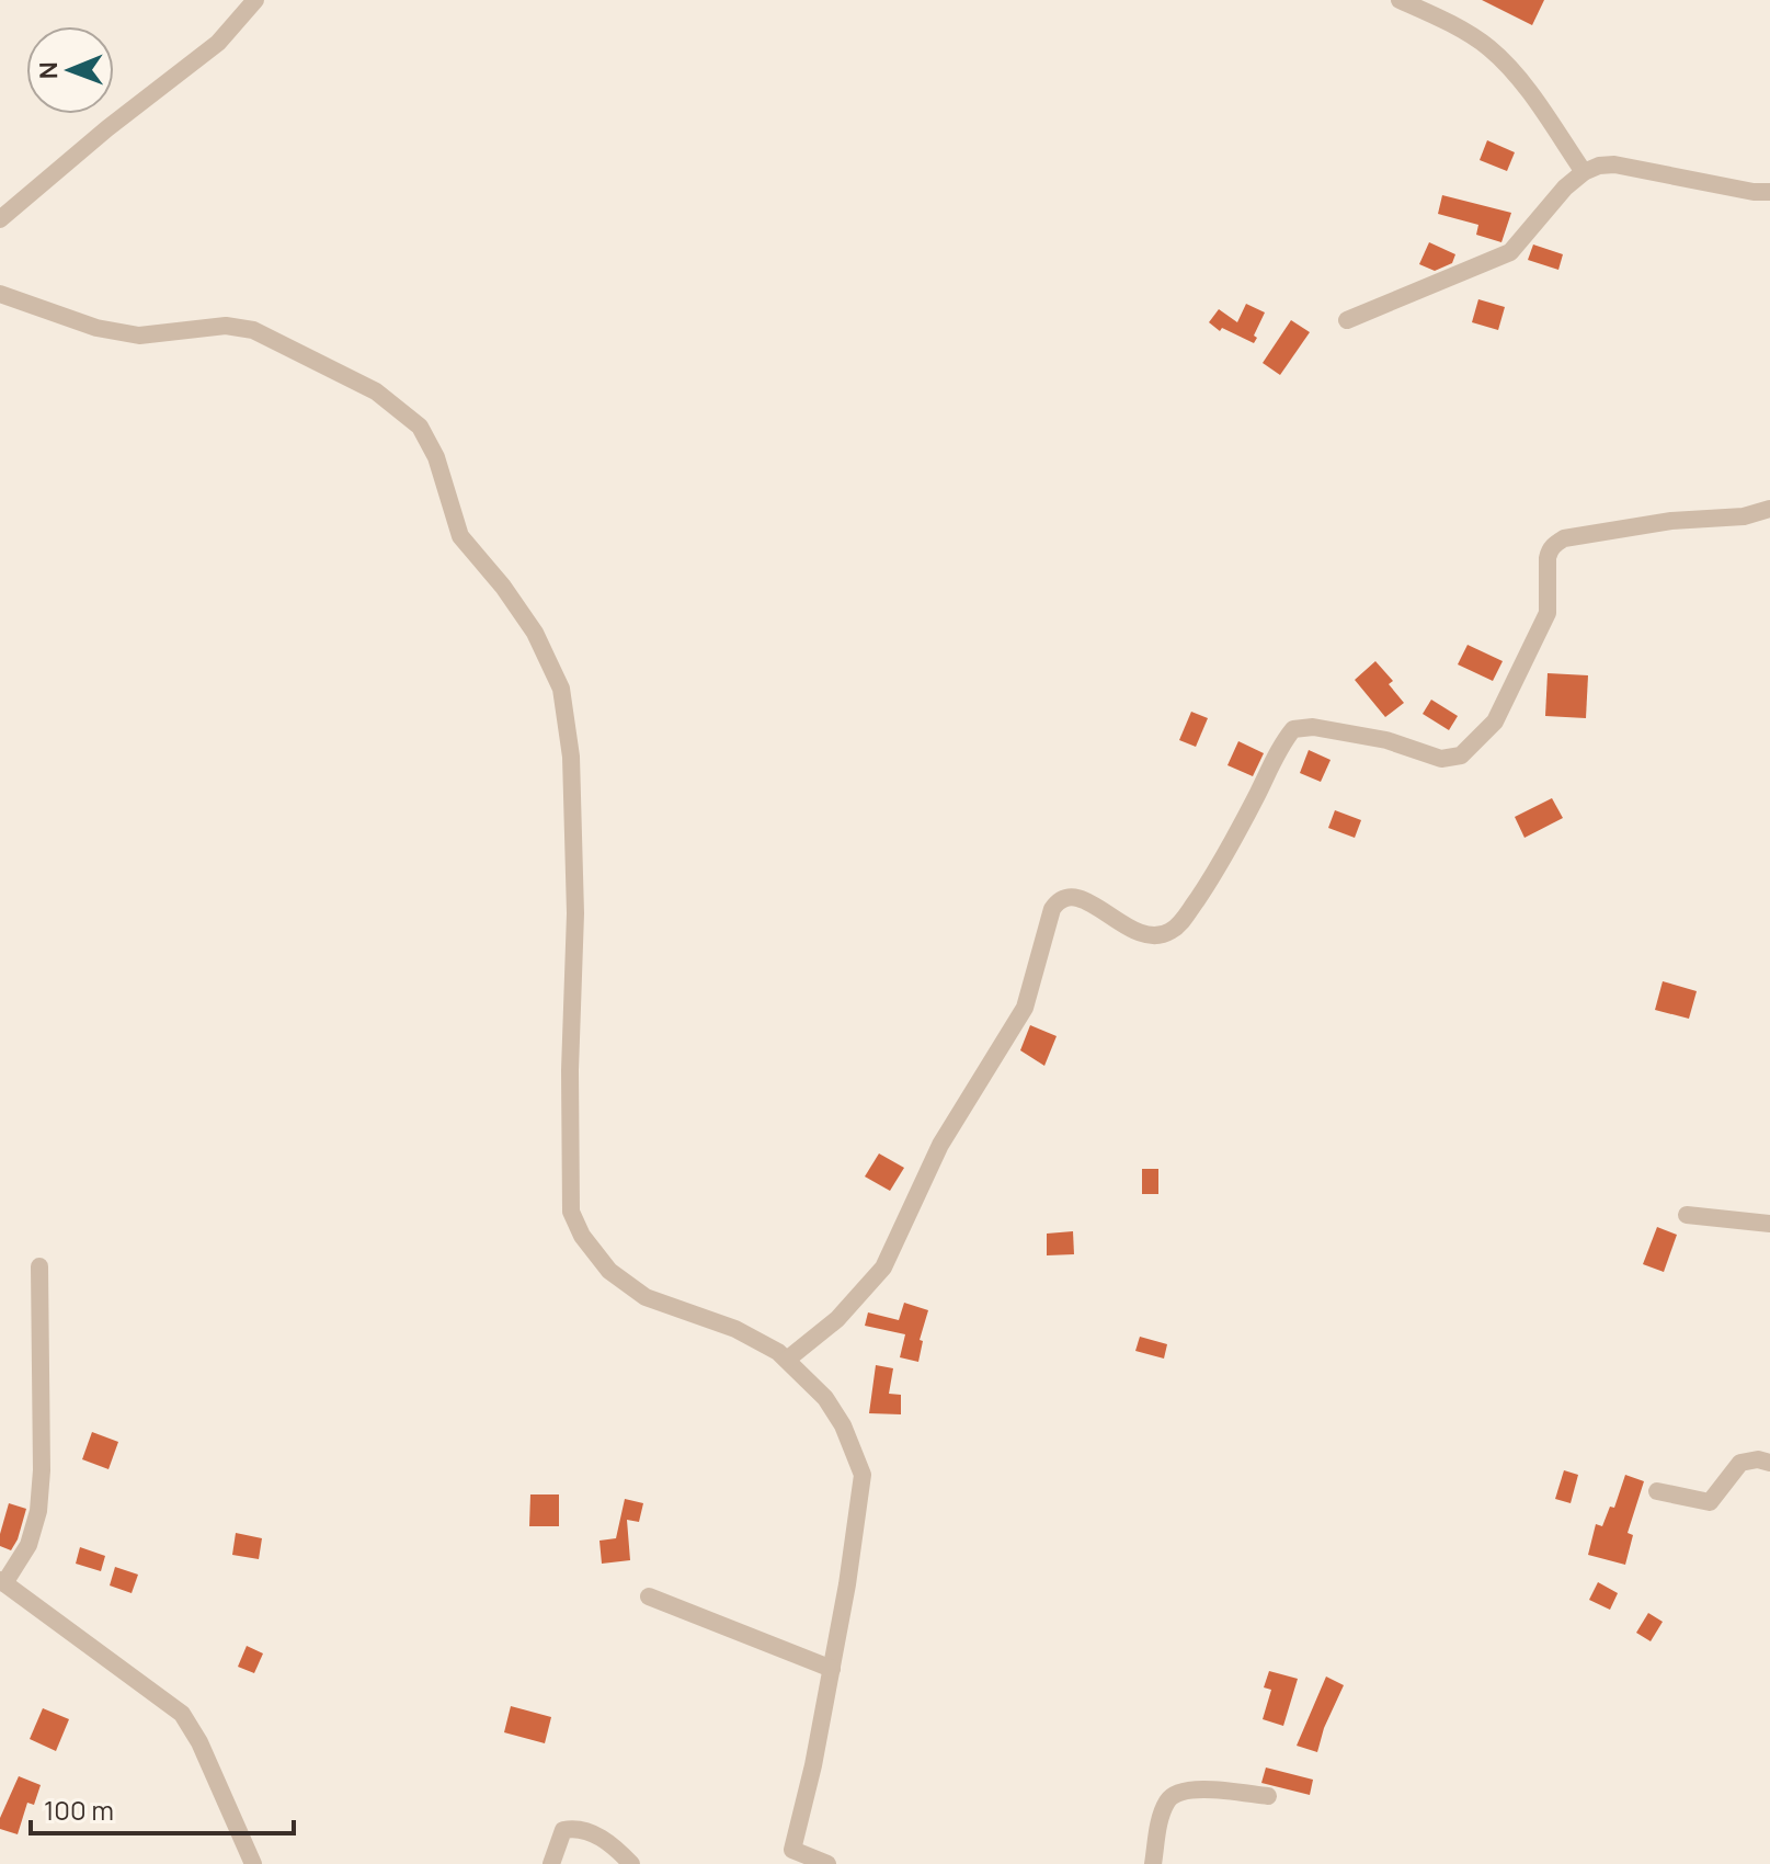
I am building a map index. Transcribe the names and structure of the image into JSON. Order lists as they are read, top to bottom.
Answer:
{
  "scale_bar": "100 m",
  "north": "left"
}
